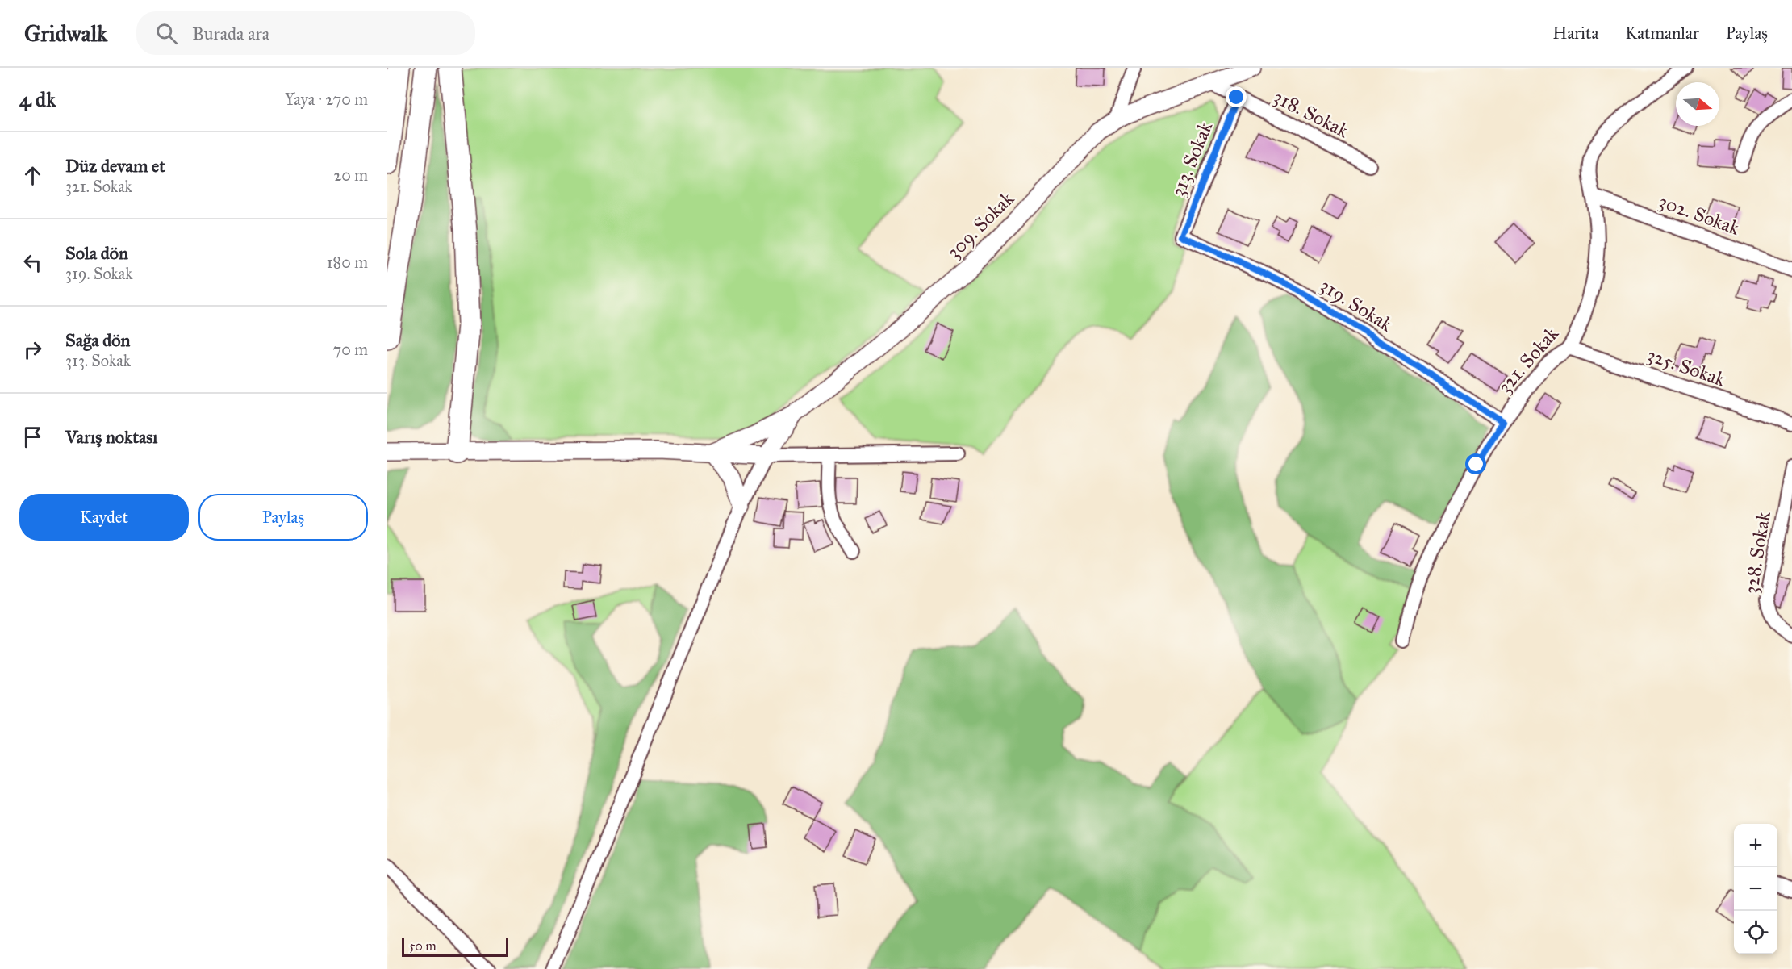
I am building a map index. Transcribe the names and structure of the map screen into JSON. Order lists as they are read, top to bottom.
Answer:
{
  "streets": {
    "street": [
      "318. Sokak",
      "313. Sokak",
      "302. Sokak",
      "309. Sokak",
      "319. Sokak",
      "321. Sokak",
      "325. Sokak",
      "328. Sokak"
    ]
  },
  "crossings": [
    ["318. Sokak", "313. Sokak"],
    ["318. Sokak", "309. Sokak"],
    ["313. Sokak", "319. Sokak"],
    ["302. Sokak", "321. Sokak"],
    ["319. Sokak", "321. Sokak"],
    ["321. Sokak", "325. Sokak"]
  ],
  "scale_bar": "50 m",
  "north": "right",
  "page": {
    "header": "Gridwalk",
    "search": "Burada ara",
    "nav": ["Harita", "Katmanlar", "Paylaş"],
    "heading": ["4 dk", "Yaya · 270 m"],
    "list": [
      ["Düz devam et", "321. Sokak", "20 m"],
      ["Sola dön", "319. Sokak", "180 m"],
      ["Sağa dön", "313. Sokak", "70 m"],
      "Varış noktası"
    ],
    "buttons": ["Kaydet", "Paylaş"],
    "map_buttons": ["+", "−"],
    "scale": "50 m"
  }
}
